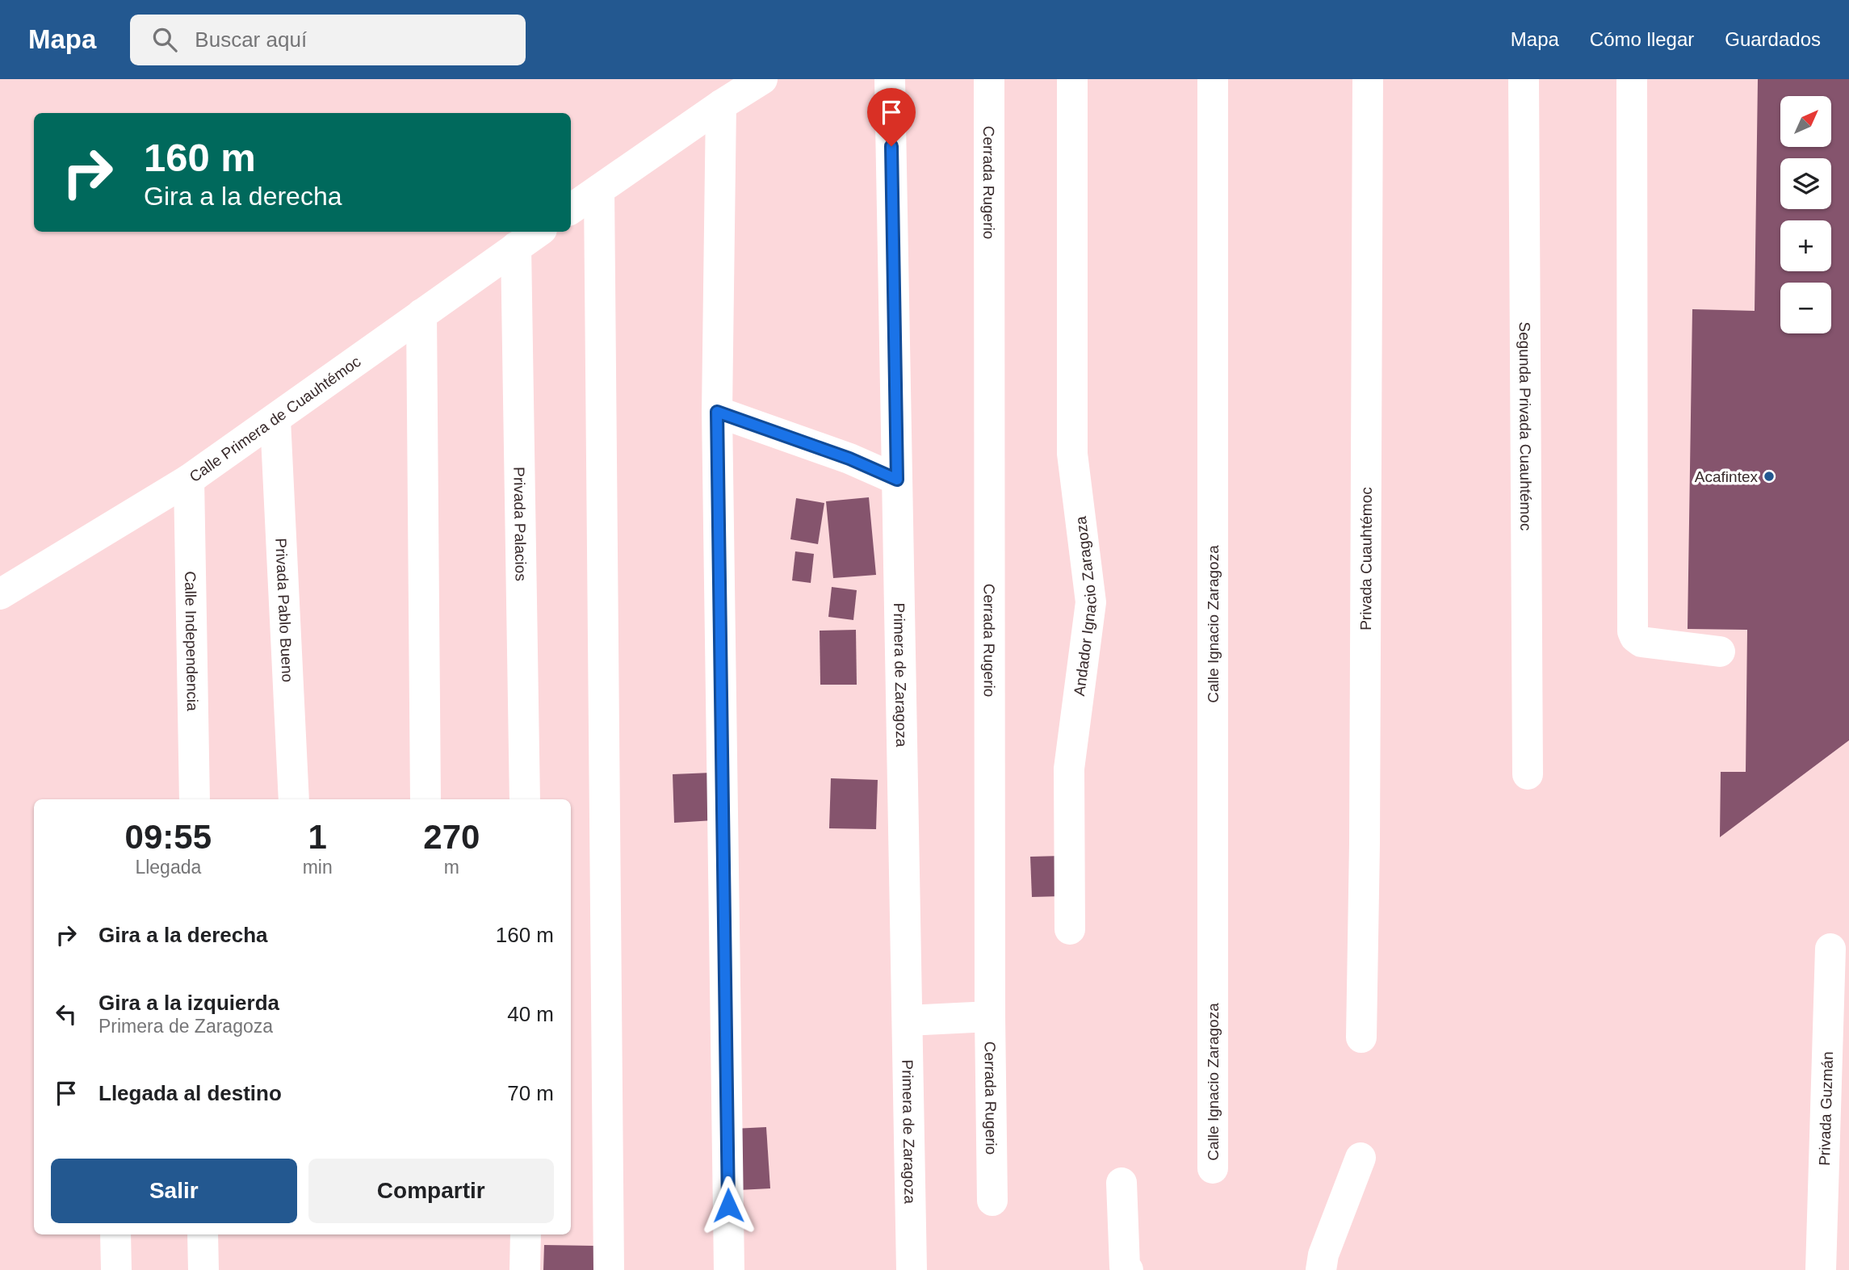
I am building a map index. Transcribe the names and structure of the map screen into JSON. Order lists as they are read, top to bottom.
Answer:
{
  "streets": {
    "street": [
      "Cerrada Rugerio",
      "Calle Primera de Cuauhtémoc",
      "Segunda Privada Cuauhtémoc",
      "Privada Palacios",
      "Privada Cuauhtémoc",
      "Andador Ignacio Zaragoza",
      "Privada Pablo Bueno",
      "Calle Ignacio Zaragoza",
      "Calle Independencia",
      "Primera de Zaragoza",
      "Privada Guzmán"
    ]
  },
  "crossings": [
    ["Calle Primera de Cuauhtémoc", "Privada Palacios"],
    ["Calle Primera de Cuauhtémoc", "Privada Pablo Bueno"],
    ["Calle Primera de Cuauhtémoc", "Calle Independencia"]
  ],
  "places": ["Acafintex"],
  "north": "top right",
  "page": {
    "header": "Mapa",
    "search": "Buscar aquí",
    "nav": ["Mapa", "Cómo llegar", "Guardados"],
    "map_buttons": ["+", "−"],
    "turn": ["160 m", "Gira a la derecha"],
    "eta": [
      "09:55",
      "Llegada",
      "1",
      "min",
      "270",
      "m"
    ],
    "list": [
      {
        "name": "Gira a la derecha",
        "value": "160 m"
      },
      {
        "name": "Gira a la izquierda",
        "note": "Primera de Zaragoza",
        "value": "40 m"
      },
      {
        "name": "Llegada al destino",
        "value": "70 m"
      }
    ],
    "buttons": ["Salir", "Compartir"]
  }
}
